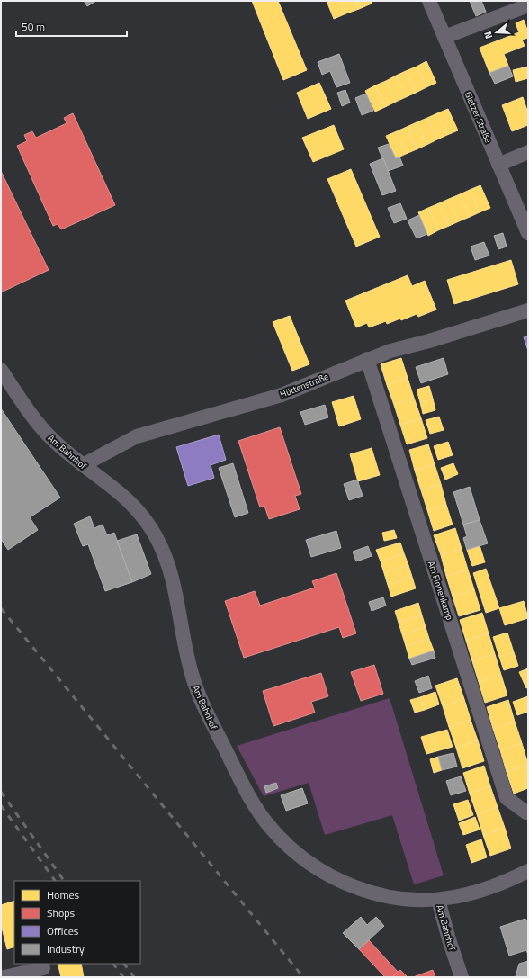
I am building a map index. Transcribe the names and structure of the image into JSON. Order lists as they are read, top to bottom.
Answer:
{
  "streets": {
    "street": [
      "Glatzer Straße",
      "Hüttenstraße",
      "Am Bahnhof",
      "Am Finnenkamp"
    ]
  },
  "crossings": [
    ["Hüttenstraße", "Am Bahnhof"],
    ["Hüttenstraße", "Am Finnenkamp"]
  ],
  "legend": [
    "Homes",
    "Shops",
    "Offices",
    "Industry"
  ],
  "scale_bar": "50 m",
  "north": "left"
}
